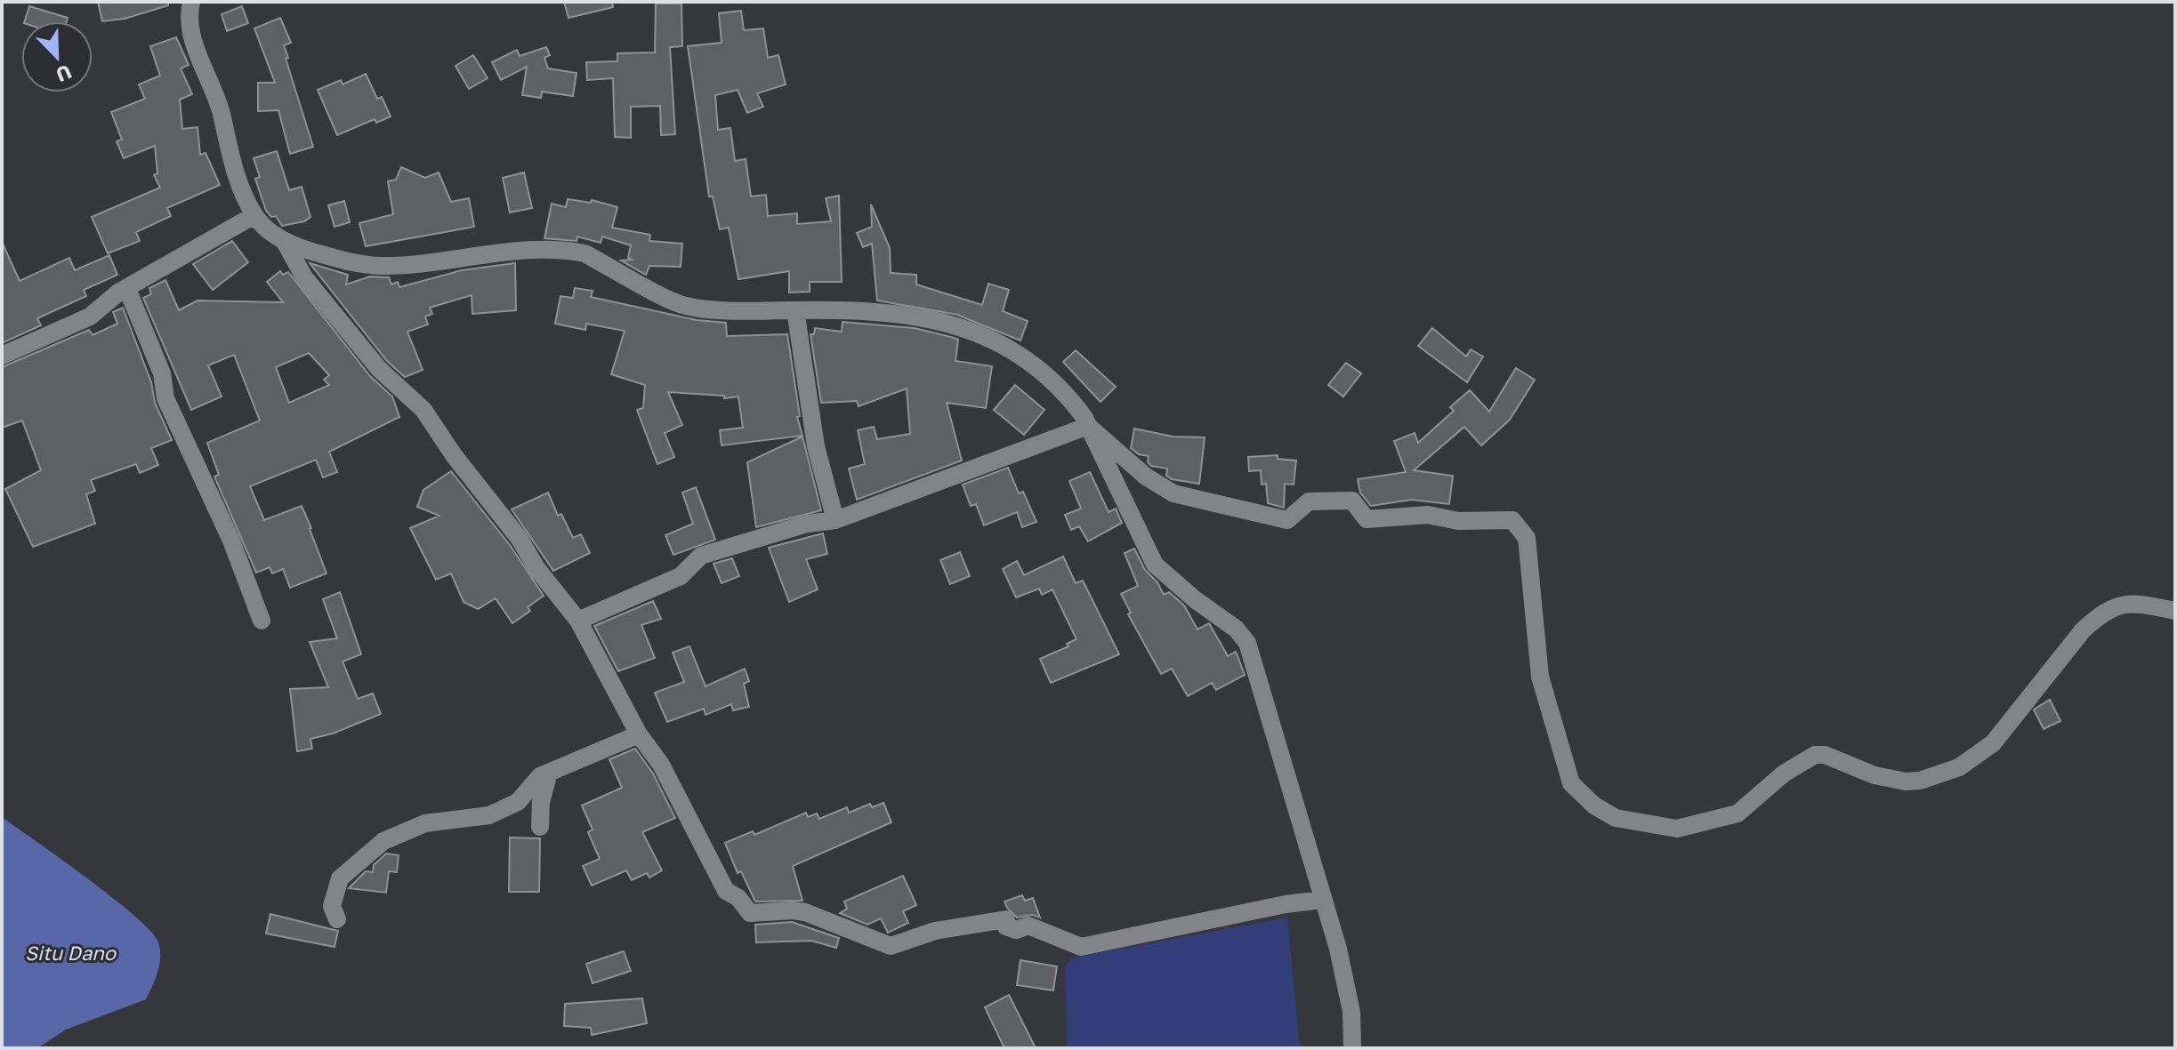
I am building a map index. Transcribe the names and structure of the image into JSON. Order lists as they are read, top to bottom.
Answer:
{
  "water": ["Situ Dano"],
  "north": "bottom right"
}
